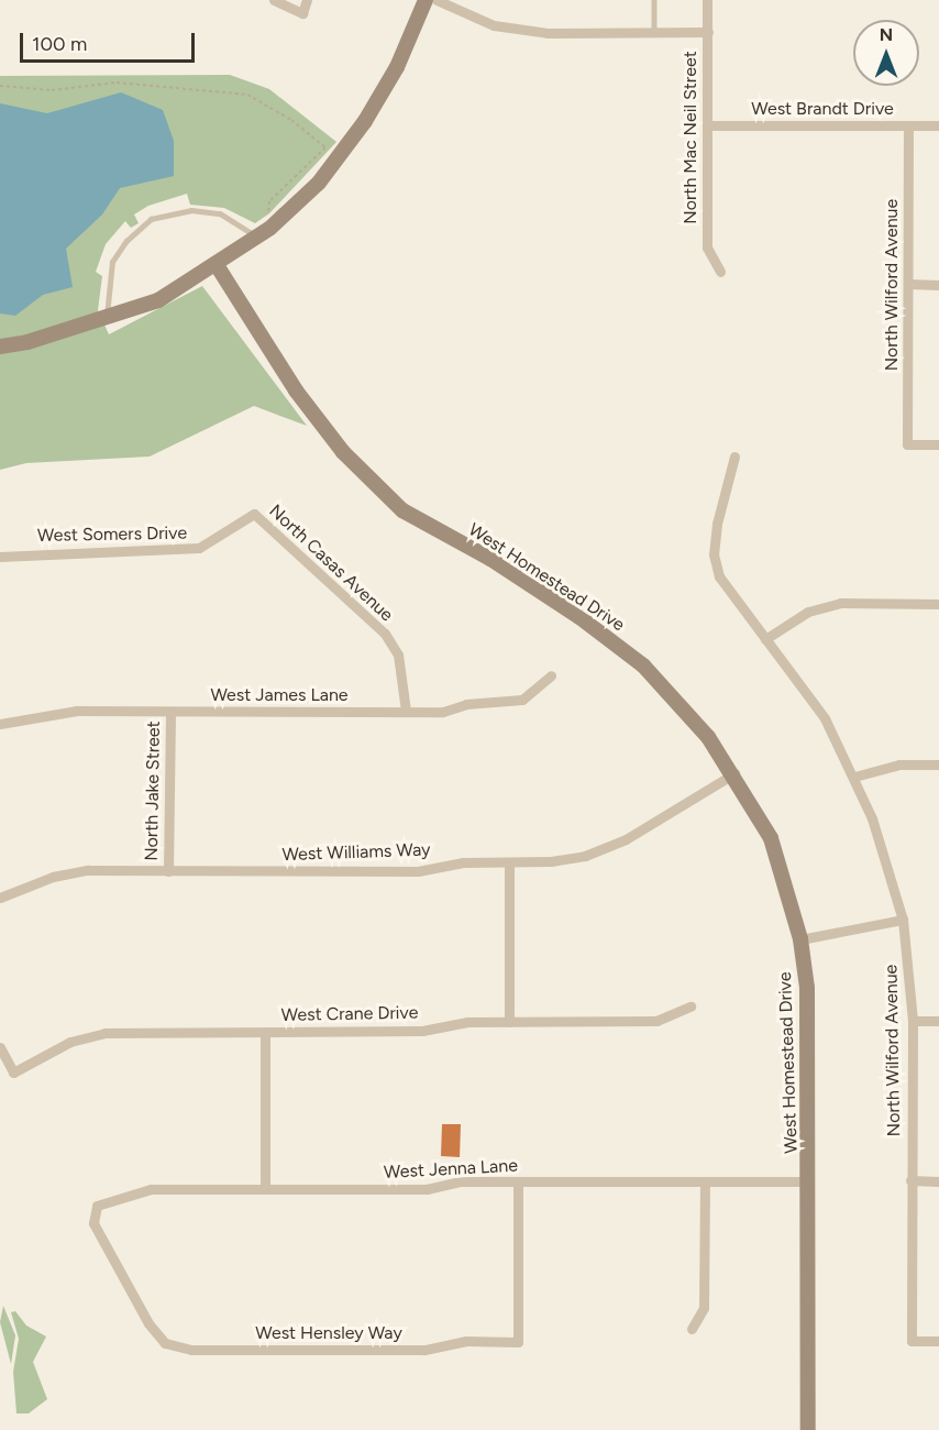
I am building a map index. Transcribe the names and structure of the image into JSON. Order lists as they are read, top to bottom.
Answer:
{
  "streets": {
    "street": [
      "West Brandt Drive",
      "North Mac Neil Street",
      "North Wilford Avenue",
      "West Somers Drive",
      "North Casas Avenue",
      "West Homestead Drive",
      "West James Lane",
      "North Jake Street",
      "West Williams Way",
      "West Crane Drive",
      "West Jenna Lane",
      "West Hensley Way"
    ]
  },
  "crossings": [
    ["West Brandt Drive", "North Mac Neil Street"],
    ["West Brandt Drive", "North Wilford Avenue"],
    ["West Somers Drive", "North Casas Avenue"],
    ["North Casas Avenue", "West James Lane"],
    ["West Homestead Drive", "West Williams Way"],
    ["West Homestead Drive", "West Jenna Lane"],
    ["West James Lane", "North Jake Street"],
    ["North Jake Street", "West Williams Way"],
    ["West Jenna Lane", "West Hensley Way"]
  ],
  "scale_bar": "100 m",
  "north": "top"
}
